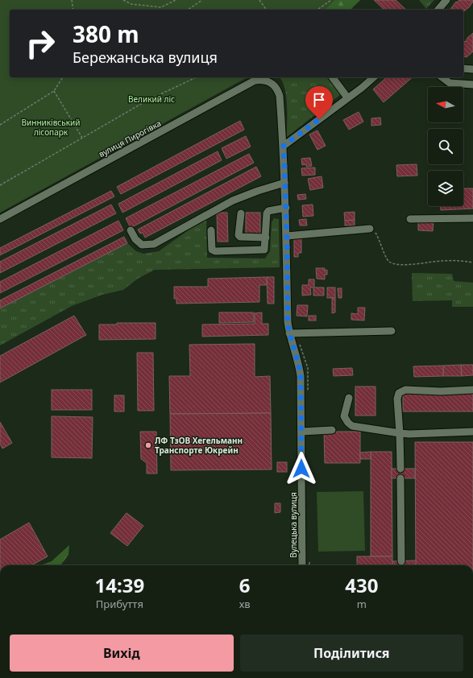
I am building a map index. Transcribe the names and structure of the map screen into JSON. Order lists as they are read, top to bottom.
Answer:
{
  "streets": {
    "street": ["вулиця Пирогівка", "Вулецька вулиця"]
  },
  "crossings": [
    ["вулиця Пирогівка", "Вулецька вулиця"]
  ],
  "parks": ["Великий ліс", "Винниківський лісопарк"],
  "places": ["ЛФ ТзОВ Хегельманн Транспорте Юкрейн"],
  "north": "left",
  "page": {
    "turn": ["380 m", "Бережанська вулиця"],
    "eta": [
      "14:39",
      "Прибуття",
      "6",
      "хв",
      "430",
      "m"
    ],
    "buttons": ["Вихід", "Поділитися"]
  }
}
